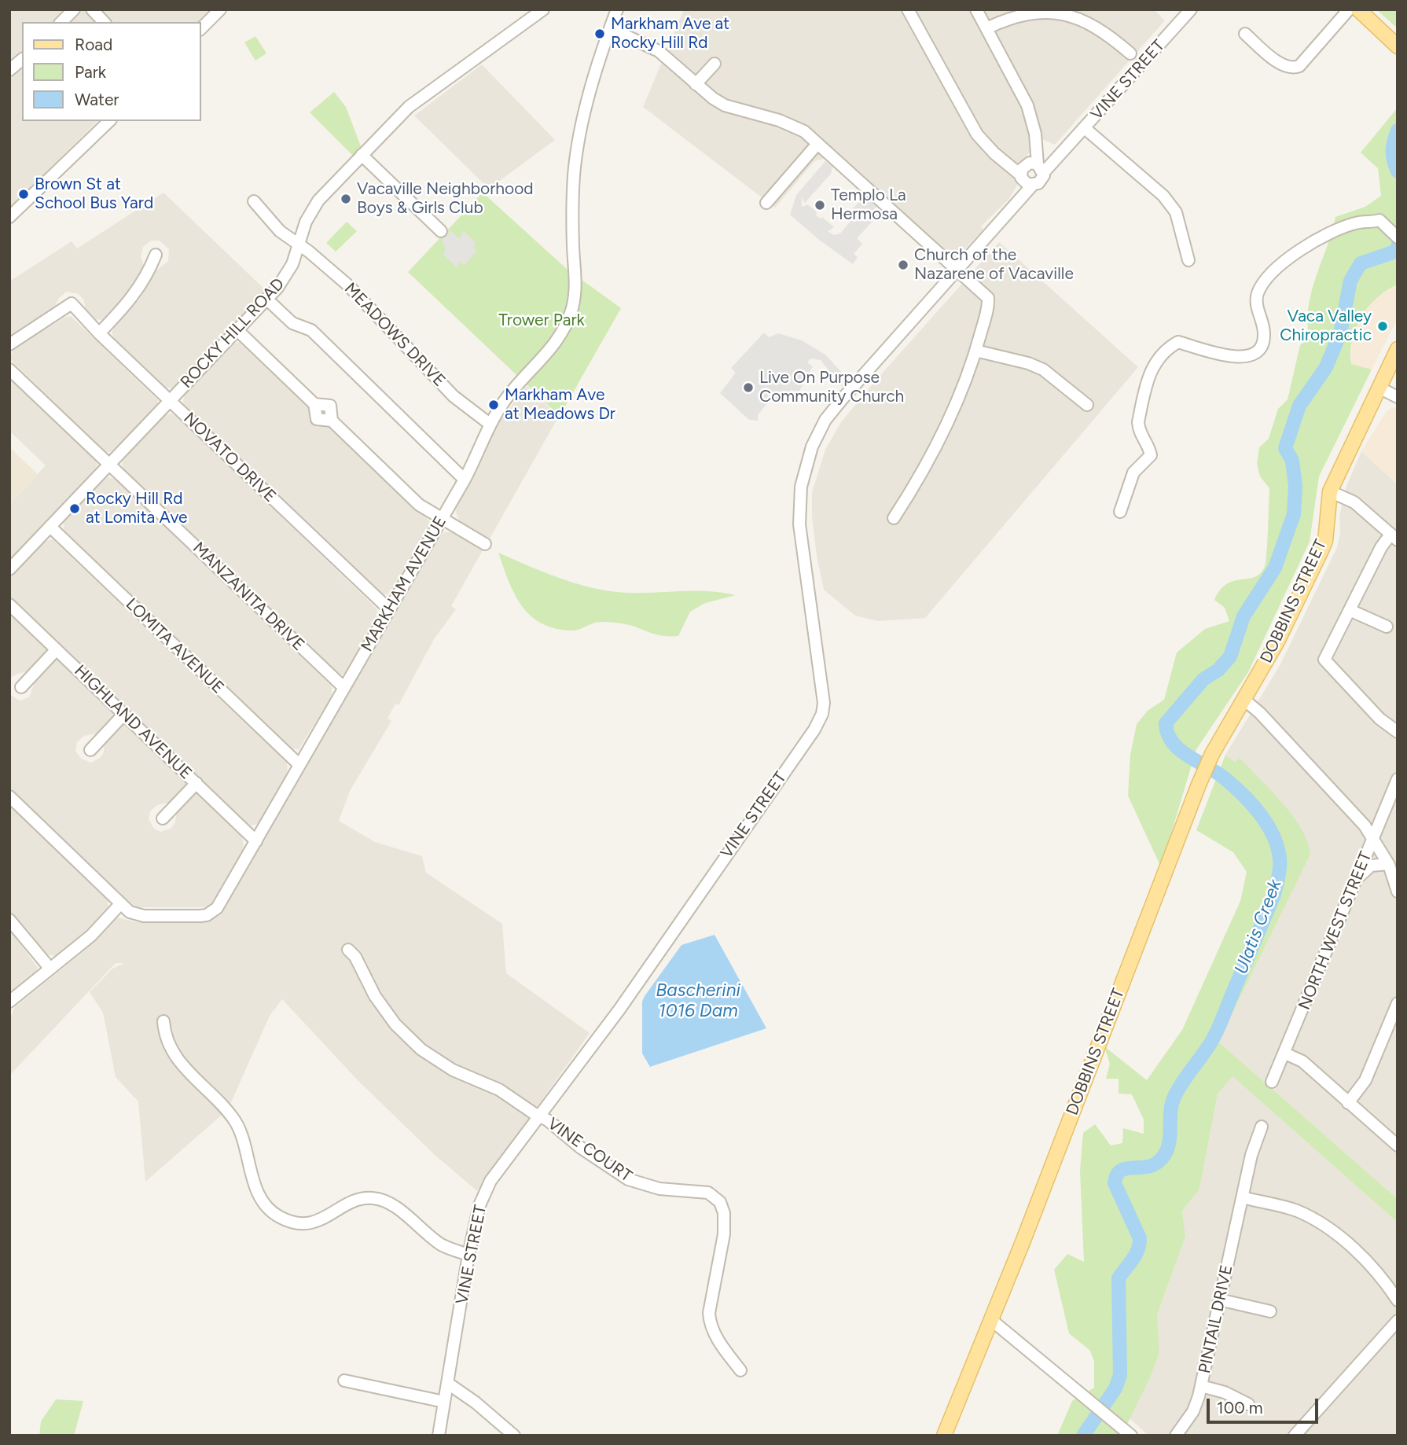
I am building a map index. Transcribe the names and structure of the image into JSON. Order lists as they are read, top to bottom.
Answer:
{
  "streets": {
    "main road": ["DOBBINS STREET"],
    "street": [
      "VINE STREET",
      "ROCKY HILL ROAD",
      "MEADOWS DRIVE",
      "NOVATO DRIVE",
      "MARKHAM AVENUE",
      "MANZANITA DRIVE",
      "LOMITA AVENUE",
      "HIGHLAND AVENUE",
      "NORTH WEST STREET",
      "VINE COURT",
      "PINTAIL DRIVE"
    ]
  },
  "crossings": [
    ["VINE STREET", "VINE COURT"],
    ["ROCKY HILL ROAD", "MEADOWS DRIVE"],
    ["ROCKY HILL ROAD", "NOVATO DRIVE"],
    ["ROCKY HILL ROAD", "MANZANITA DRIVE"],
    ["ROCKY HILL ROAD", "LOMITA AVENUE"],
    ["MEADOWS DRIVE", "MARKHAM AVENUE"],
    ["NOVATO DRIVE", "MARKHAM AVENUE"],
    ["MARKHAM AVENUE", "MANZANITA DRIVE"],
    ["MARKHAM AVENUE", "LOMITA AVENUE"],
    ["MARKHAM AVENUE", "HIGHLAND AVENUE"]
  ],
  "water": ["Ulatis Creek", "Bascherini 1016 Dam"],
  "parks": ["Trower Park"],
  "places": [
    "Markham Ave at Rocky Hill Rd",
    "Brown St at School Bus Yard",
    "Vacaville Neighborhood Boys & Girls Club",
    "Templo La Hermosa",
    "Church of the Nazarene of Vacaville",
    "Vaca Valley Chiropractic",
    "Live On Purpose Community Church",
    "Markham Ave at Meadows Dr",
    "Rocky Hill Rd at Lomita Ave"
  ],
  "legend": ["Road", "Park", "Water"],
  "scale_bar": "100 m"
}
